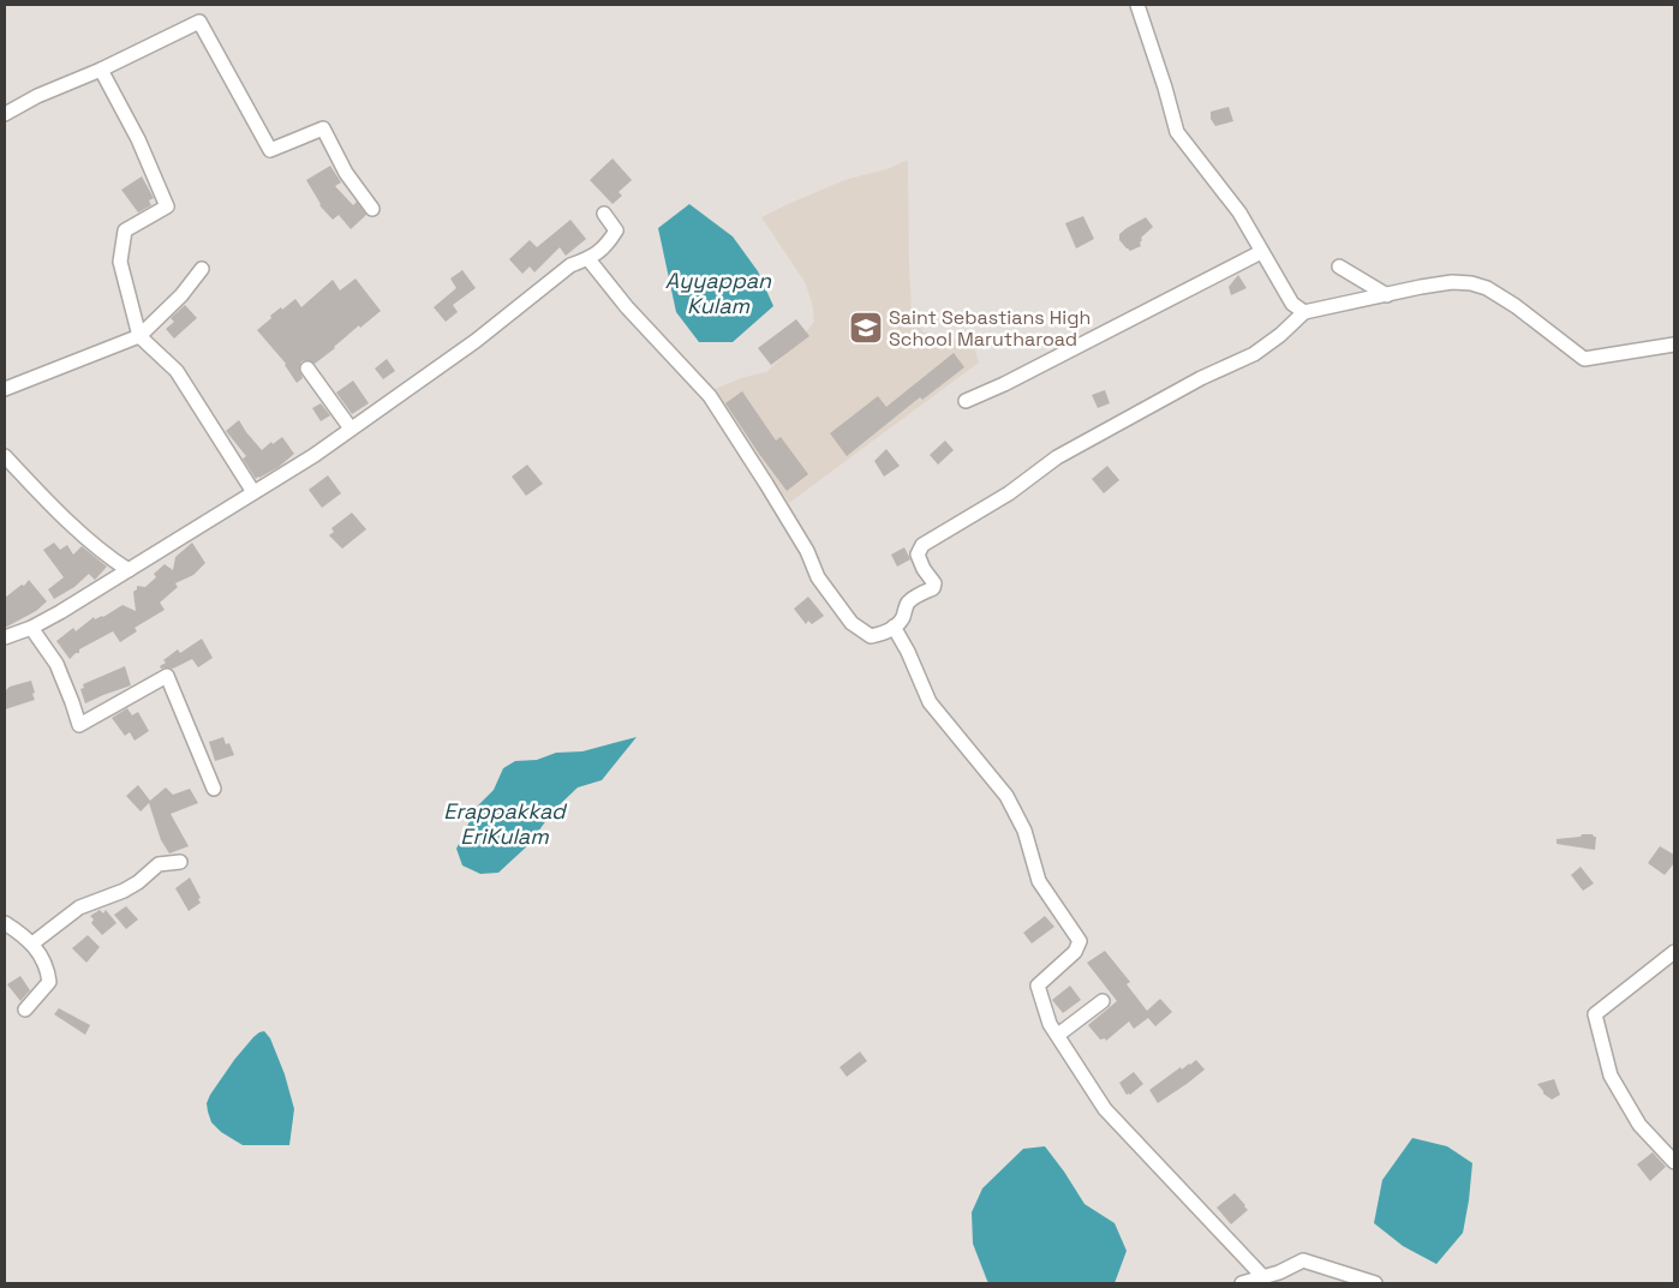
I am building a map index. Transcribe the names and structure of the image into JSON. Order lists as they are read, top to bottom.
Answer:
{
  "water": ["Ayyappan Kulam", "Erappakkad EriKulam"],
  "places": {
    "school or university": ["Saint Sebastians High School Marutharoad"]
  }
}
